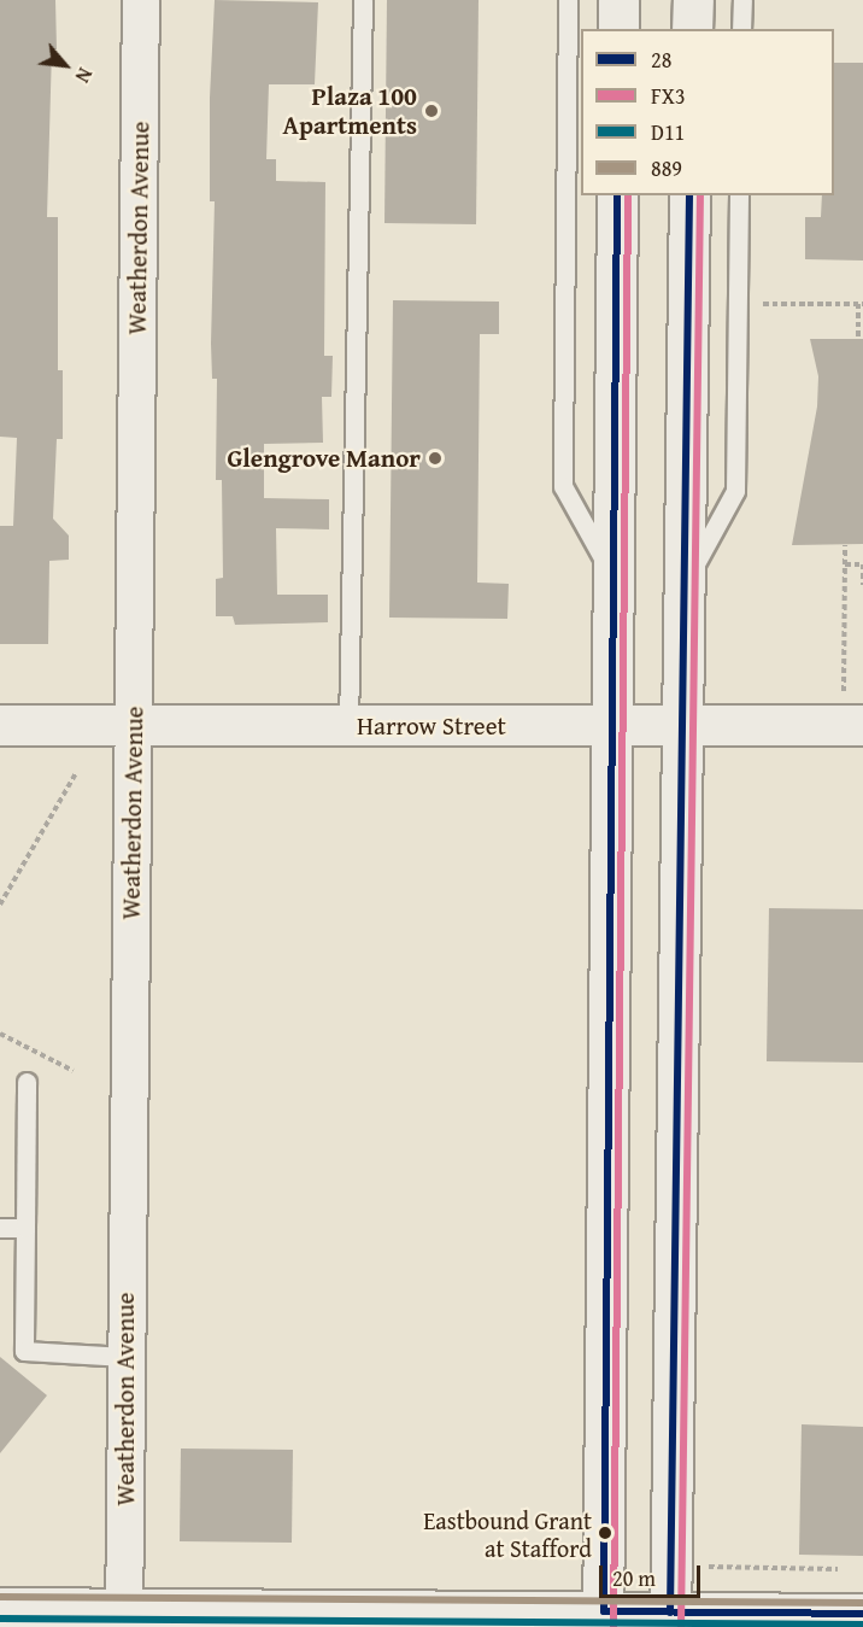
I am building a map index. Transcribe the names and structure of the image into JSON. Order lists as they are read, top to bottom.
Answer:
{
  "streets": {
    "main road": ["Harrow Street"],
    "street": ["Weatherdon Avenue"]
  },
  "crossings": [
    ["Weatherdon Avenue", "Harrow Street"]
  ],
  "places": ["Plaza 100 Apartments", "Glengrove Manor", "Eastbound Grant at Stafford"],
  "lines": [
    "transit line 28",
    "transit line FX3",
    "transit line 889",
    "transit line D11"
  ],
  "legend": [
    "28",
    "FX3",
    "D11",
    "889"
  ],
  "scale_bar": "20 m",
  "north": "bottom right"
}
